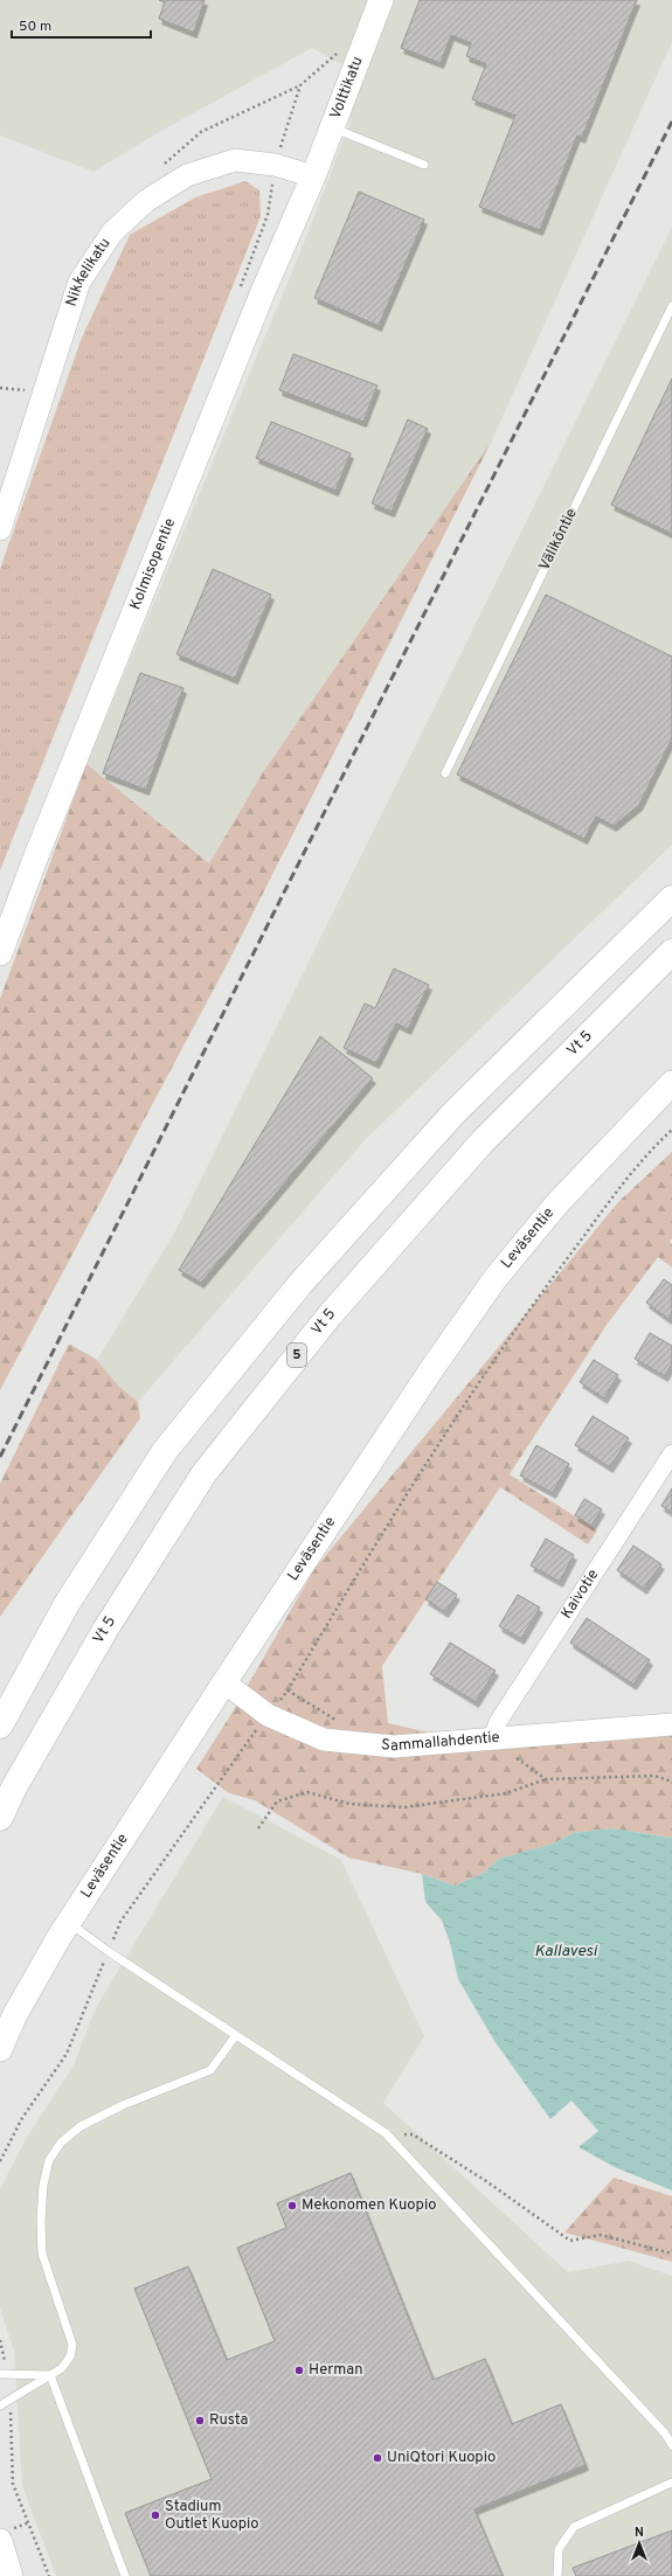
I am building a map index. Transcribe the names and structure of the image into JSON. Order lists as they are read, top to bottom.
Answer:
{
  "streets": {
    "highway": ["Vt 5", "5"],
    "main road": ["Volttikatu", "Kolmisopentie", "Leväsentie"],
    "street": ["Nikkelikatu", "Kaivotie", "Sammallahdentie"],
    "lane": ["Väliköntie"]
  },
  "crossings": [
    ["Volttikatu", "Nikkelikatu"],
    ["Volttikatu", "Kolmisopentie"],
    ["Nikkelikatu", "Kolmisopentie"],
    ["Leväsentie", "Sammallahdentie"],
    ["Kaivotie", "Sammallahdentie"]
  ],
  "water": ["Kallavesi"],
  "places": [
    "Mekonomen Kuopio",
    "Herman",
    "Rusta",
    "UniQtori Kuopio",
    "Stadium Outlet Kuopio"
  ],
  "scale_bar": "50 m",
  "north": "top"
}
